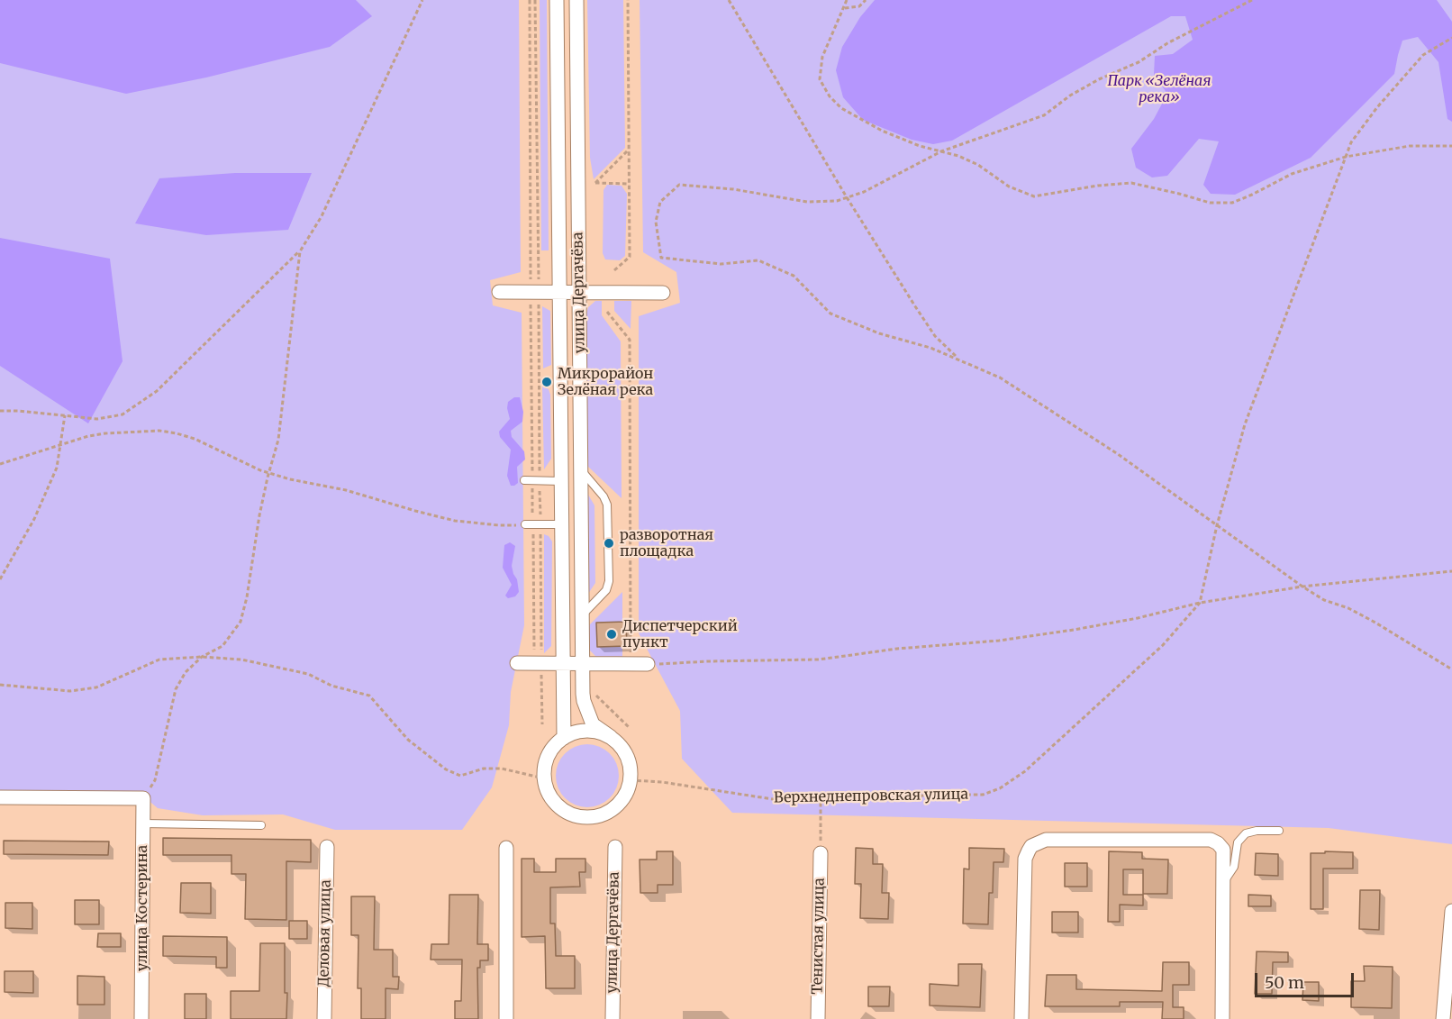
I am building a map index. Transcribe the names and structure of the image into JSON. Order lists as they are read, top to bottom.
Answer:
{
  "streets": {
    "street": [
      "улица Дергачёва",
      "улица Костерина",
      "Деловая улица",
      "Тенистая улица"
    ],
    "path": ["Верхнеднепровская улица"]
  },
  "crossings": [
    ["улица Дергачёва", "Верхнеднепровская улица"]
  ],
  "parks": ["Парк «Зелёная река»"],
  "places": ["Микрорайон Зелёная река", "разворотная площадка", "Диспетчерский пункт"],
  "scale_bar": "50 m"
}
